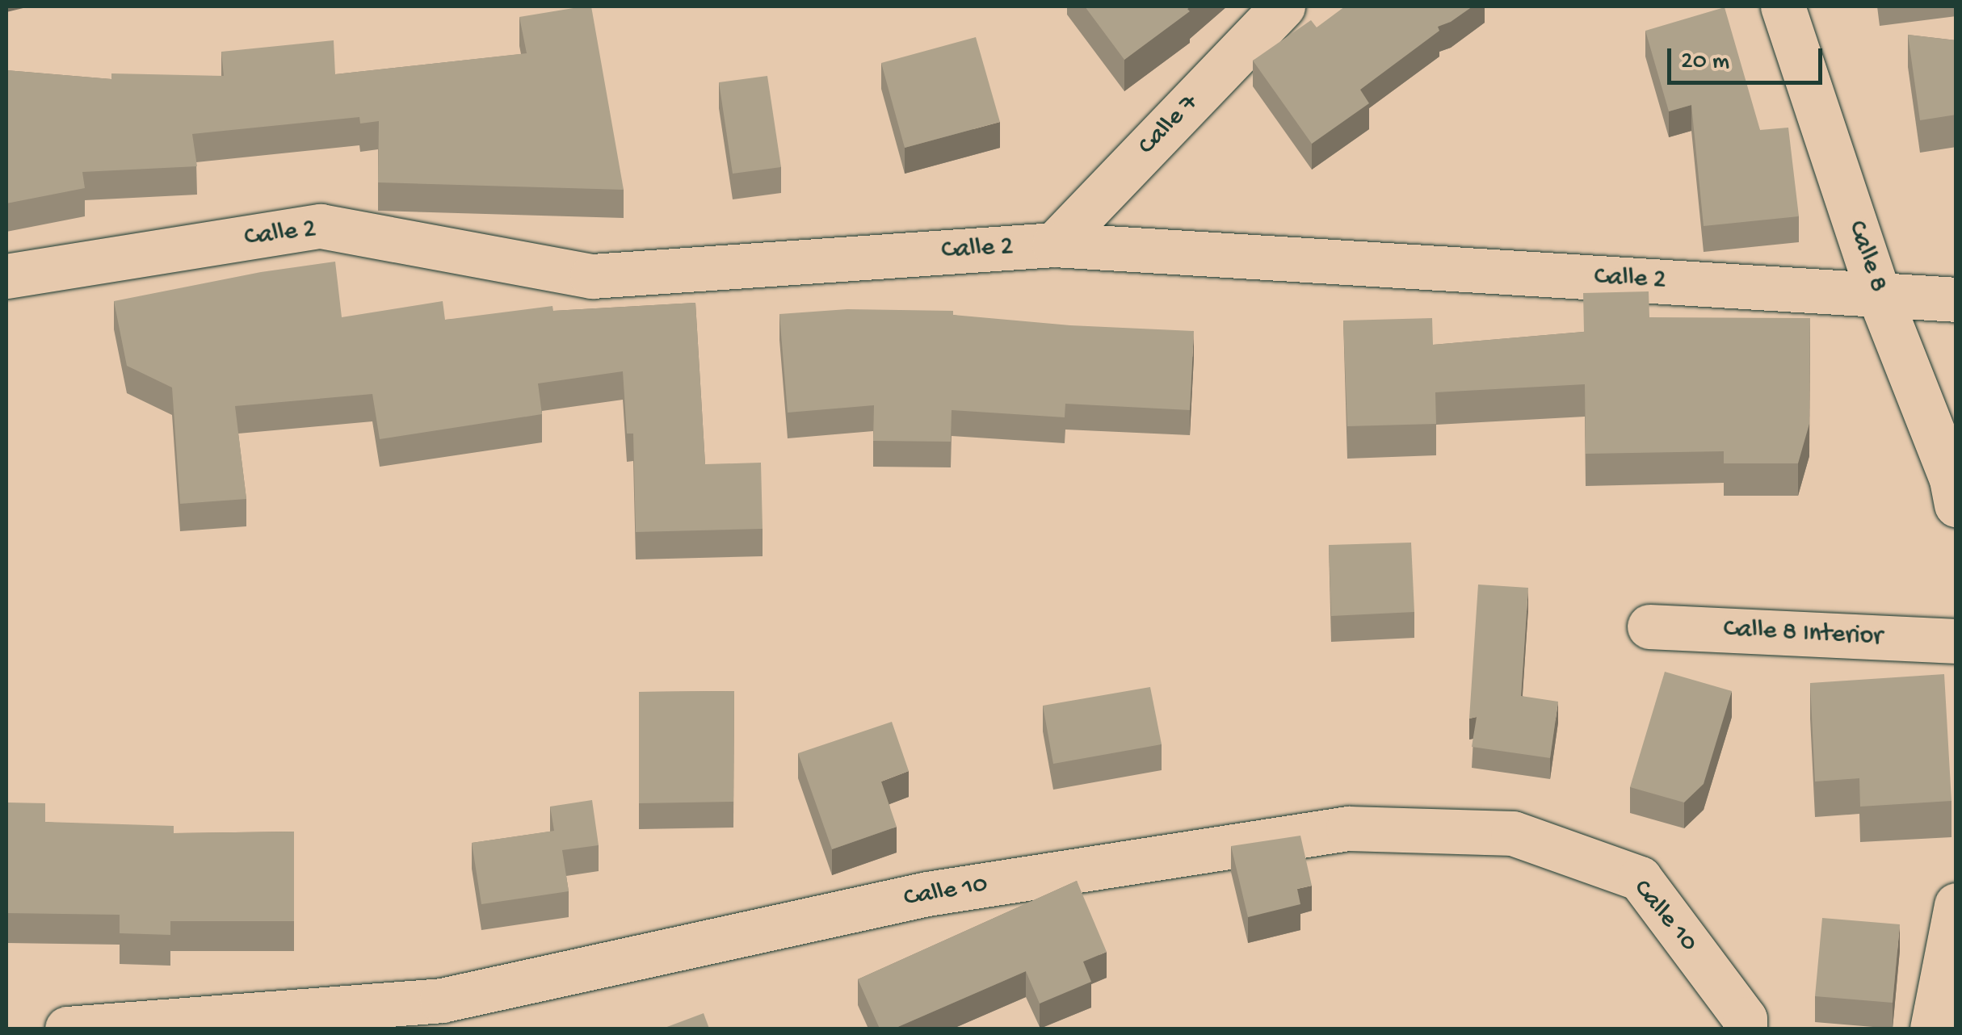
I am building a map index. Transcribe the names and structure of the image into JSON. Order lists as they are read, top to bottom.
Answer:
{
  "streets": {
    "street": [
      "Calle 7",
      "Calle 2",
      "Calle 8",
      "Calle 8 Interior",
      "Calle 10"
    ]
  },
  "crossings": [
    ["Calle 7", "Calle 2"],
    ["Calle 2", "Calle 8"]
  ],
  "scale_bar": "20 m"
}
